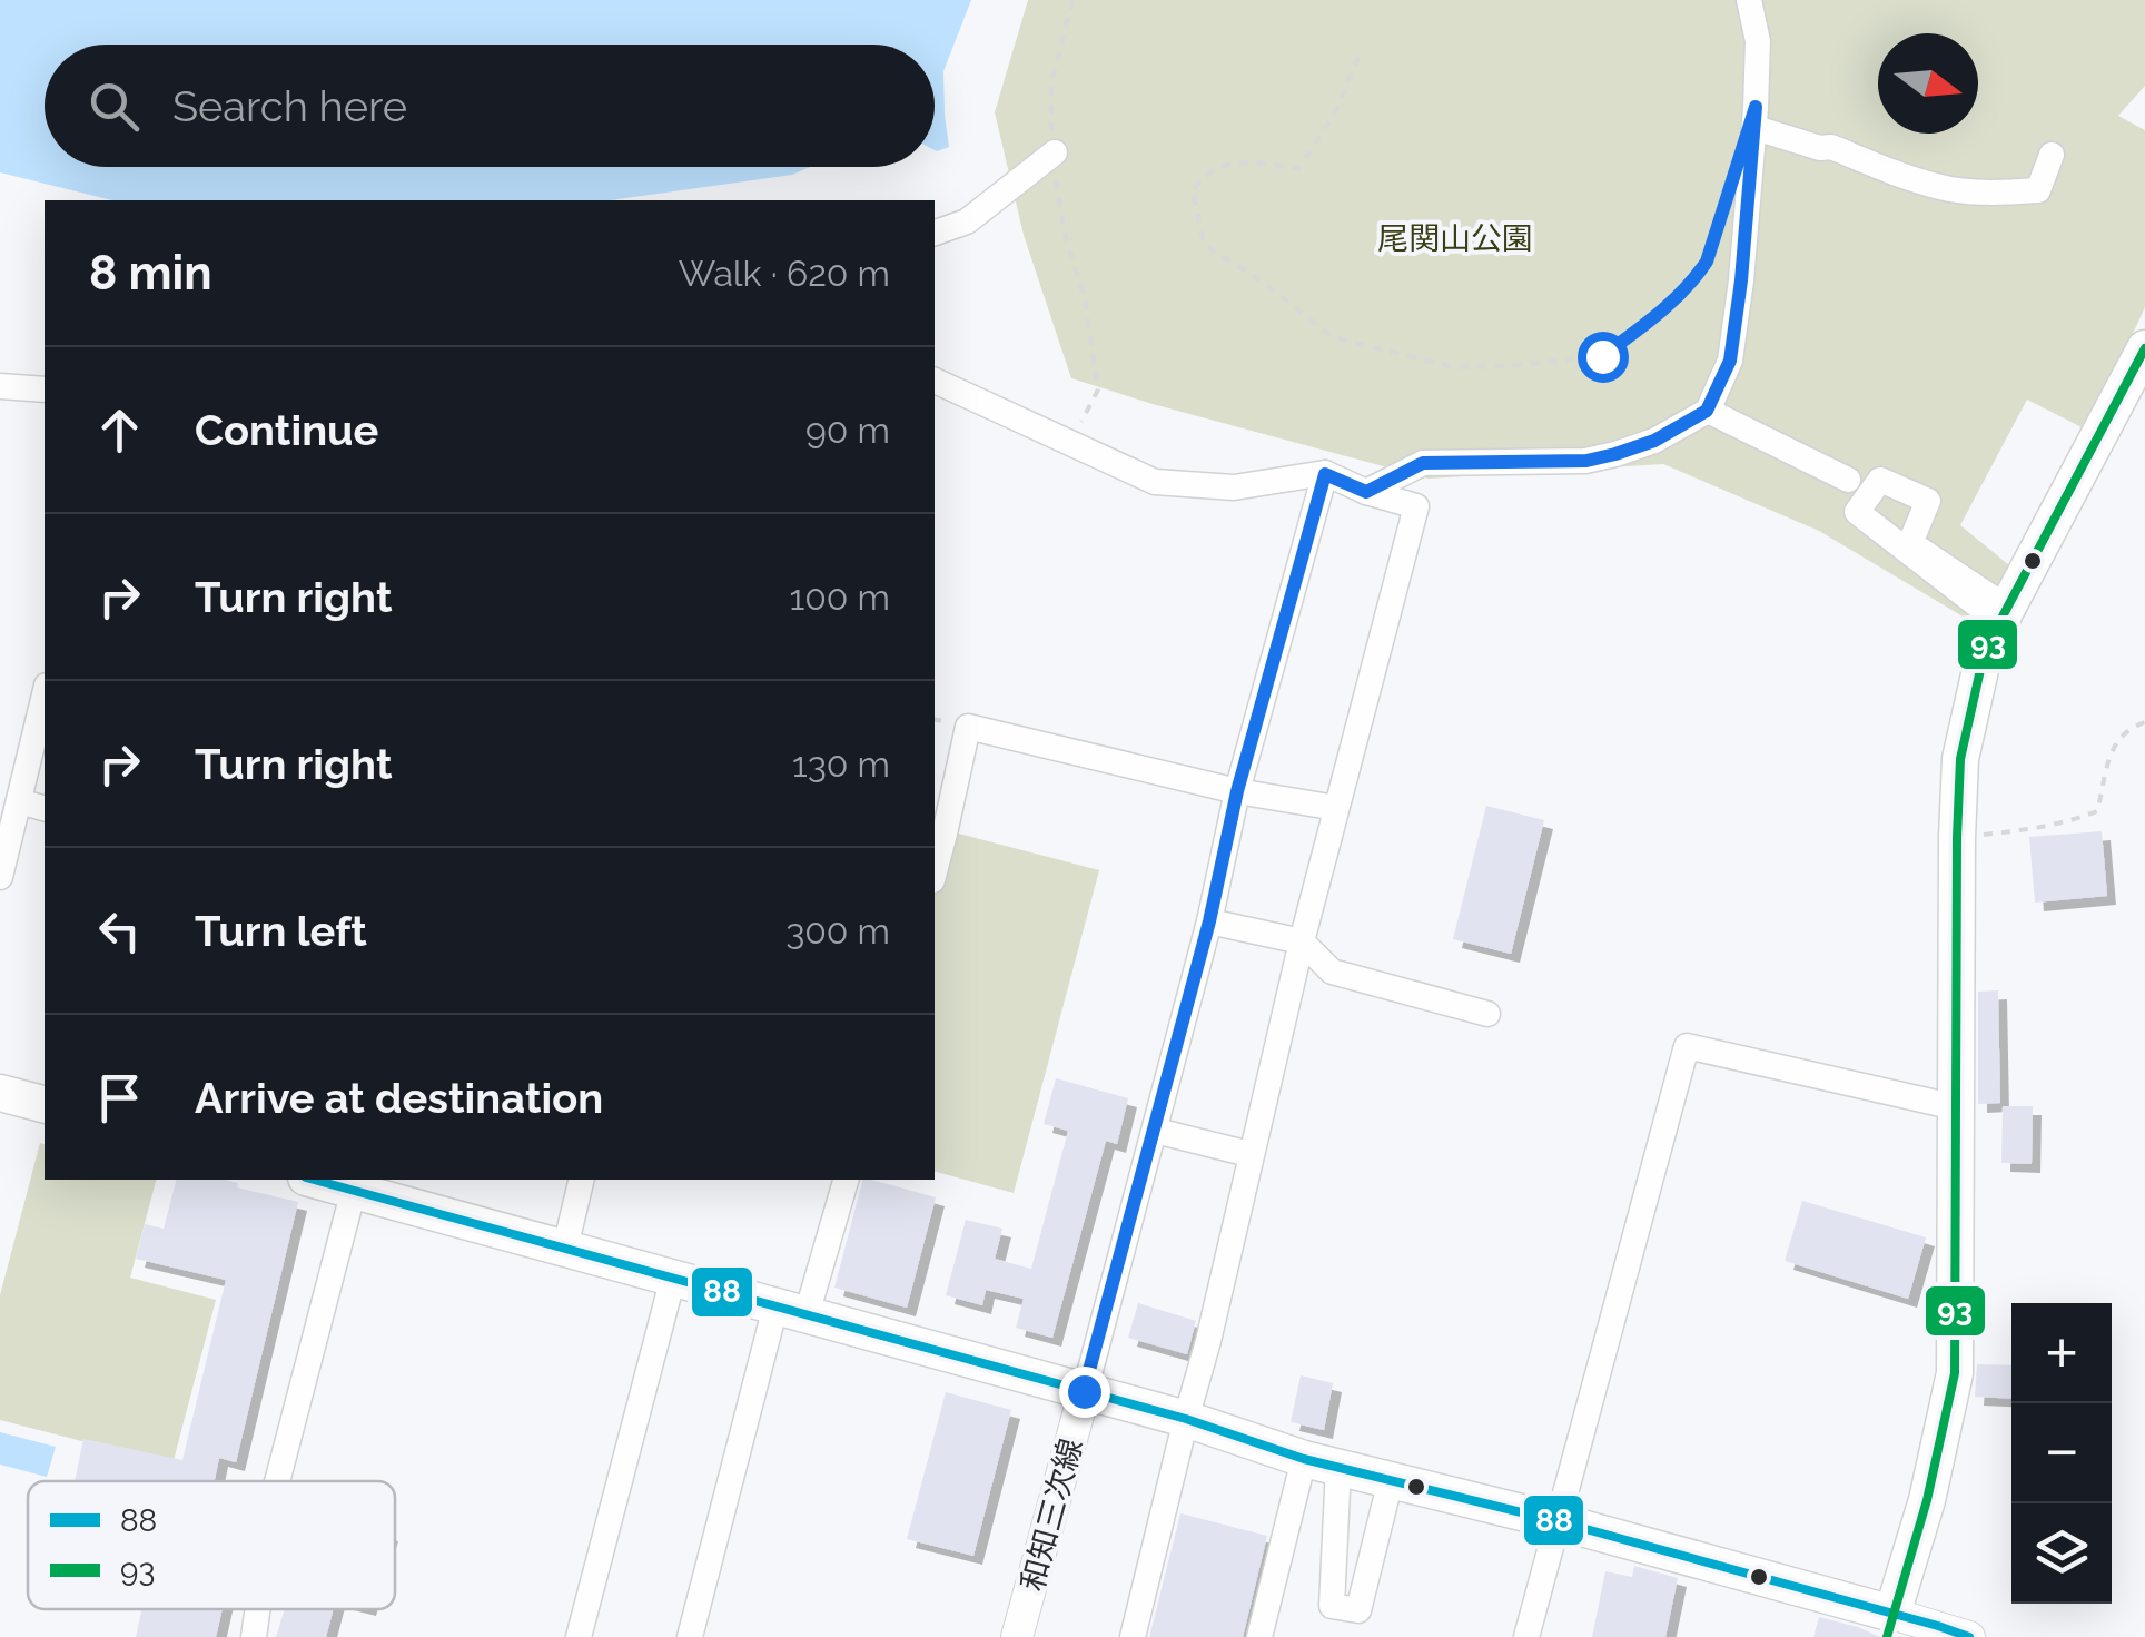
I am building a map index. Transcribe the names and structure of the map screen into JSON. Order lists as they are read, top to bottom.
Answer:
{
  "streets": {
    "main road": ["和知三次線"]
  },
  "parks": ["尾関山公園"],
  "lines": ["transit line 93", "transit line 88"],
  "legend": ["88", "93"],
  "north": "right",
  "page": {
    "search": "Search here",
    "heading": ["8 min", "Walk · 620 m"],
    "list": [
      ["Continue", "90 m"],
      ["Turn right", "100 m"],
      ["Turn right", "130 m"],
      ["Turn left", "300 m"],
      "Arrive at destination"
    ],
    "map_buttons": ["+", "−"]
  }
}
